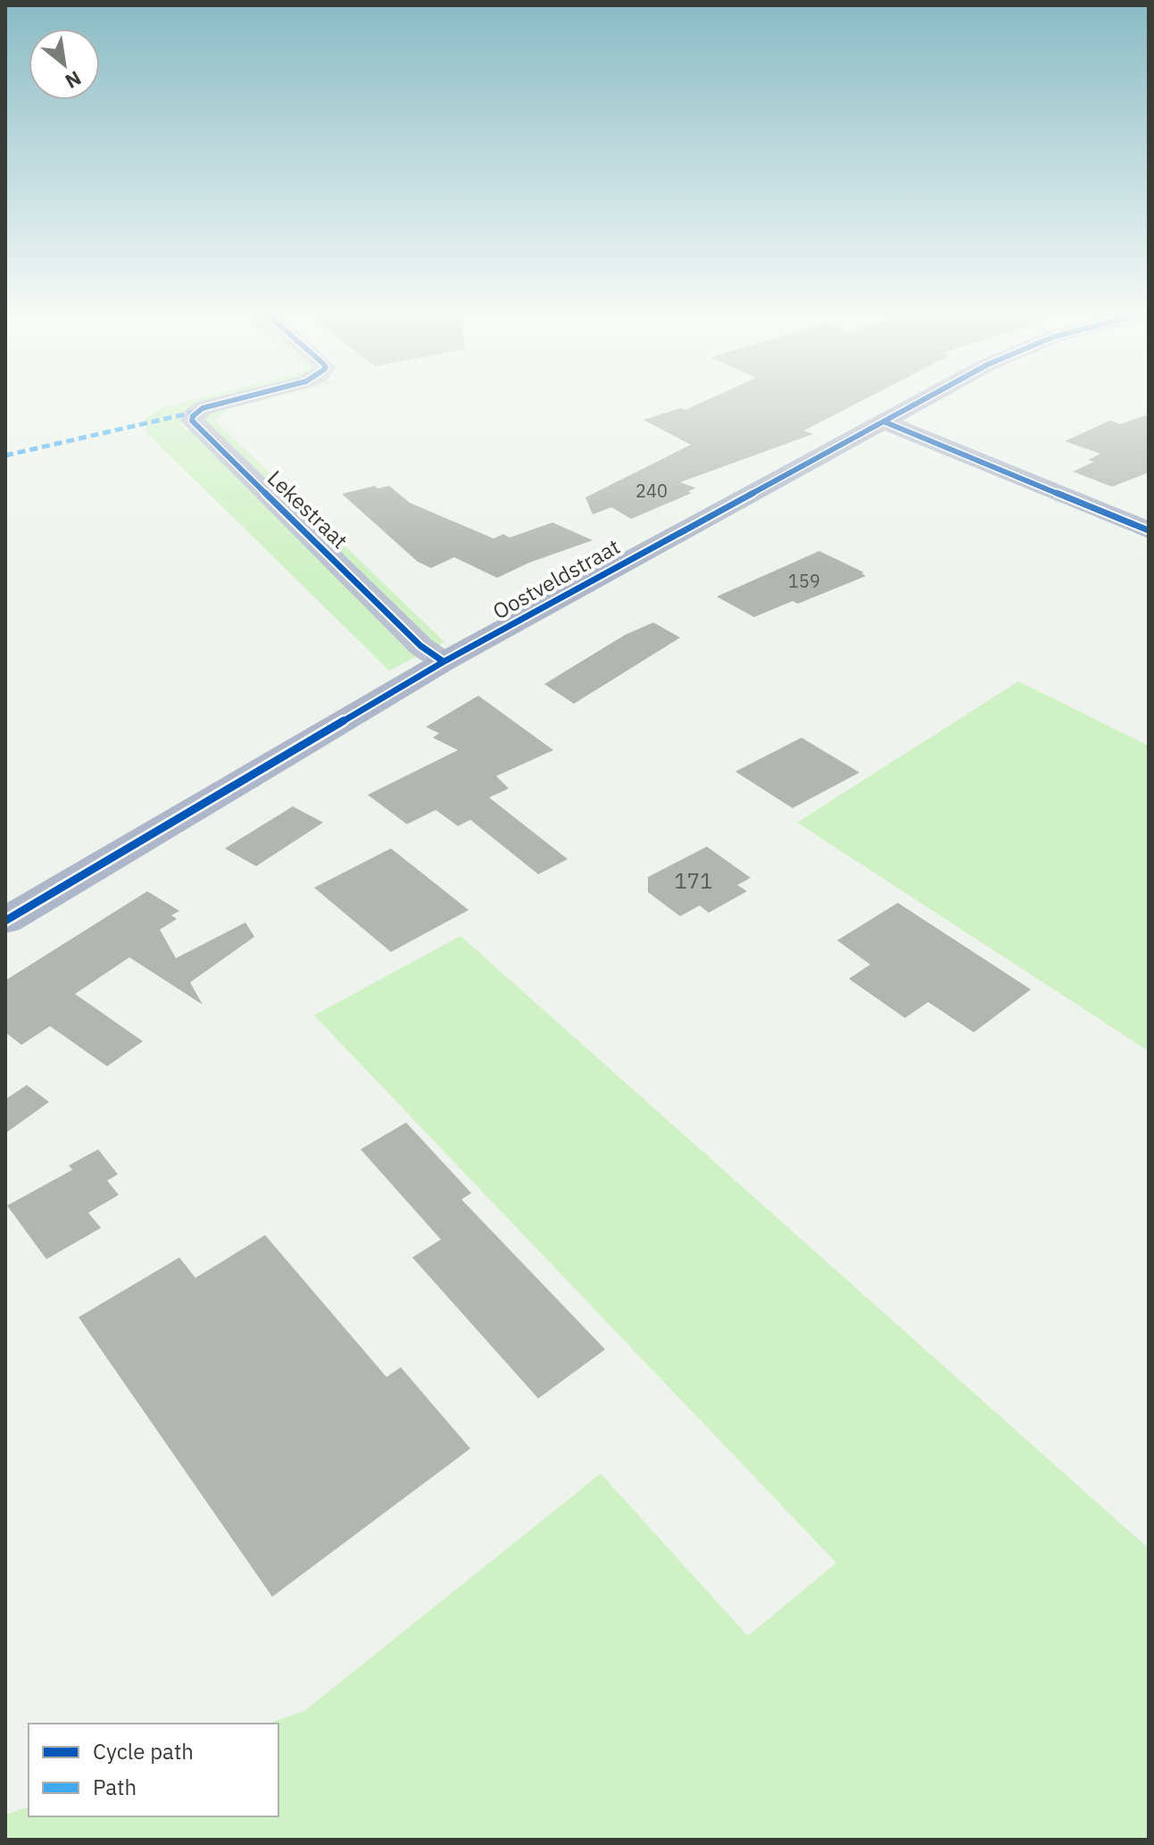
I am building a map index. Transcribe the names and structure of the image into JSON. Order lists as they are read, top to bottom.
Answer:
{
  "streets": {
    "street": ["Lekestraat", "Oostveldstraat"]
  },
  "crossings": [
    ["Lekestraat", "Oostveldstraat"]
  ],
  "house_numbers": ["240", "159", "171"],
  "legend": ["Cycle path", "Path"],
  "north": "bottom right"
}
